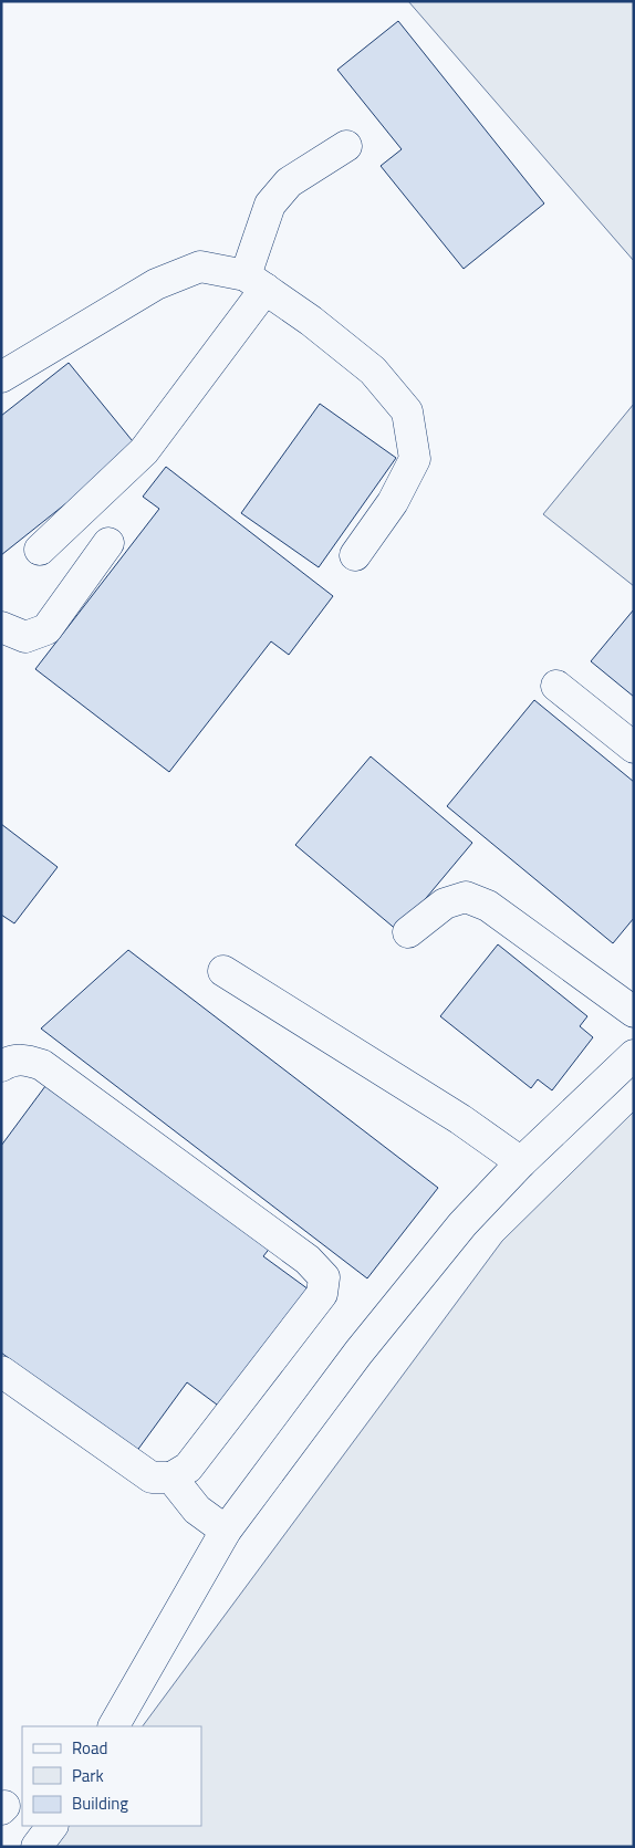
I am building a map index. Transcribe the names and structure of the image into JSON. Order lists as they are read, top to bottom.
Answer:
{
  "legend": ["Road", "Park", "Building"]
}
